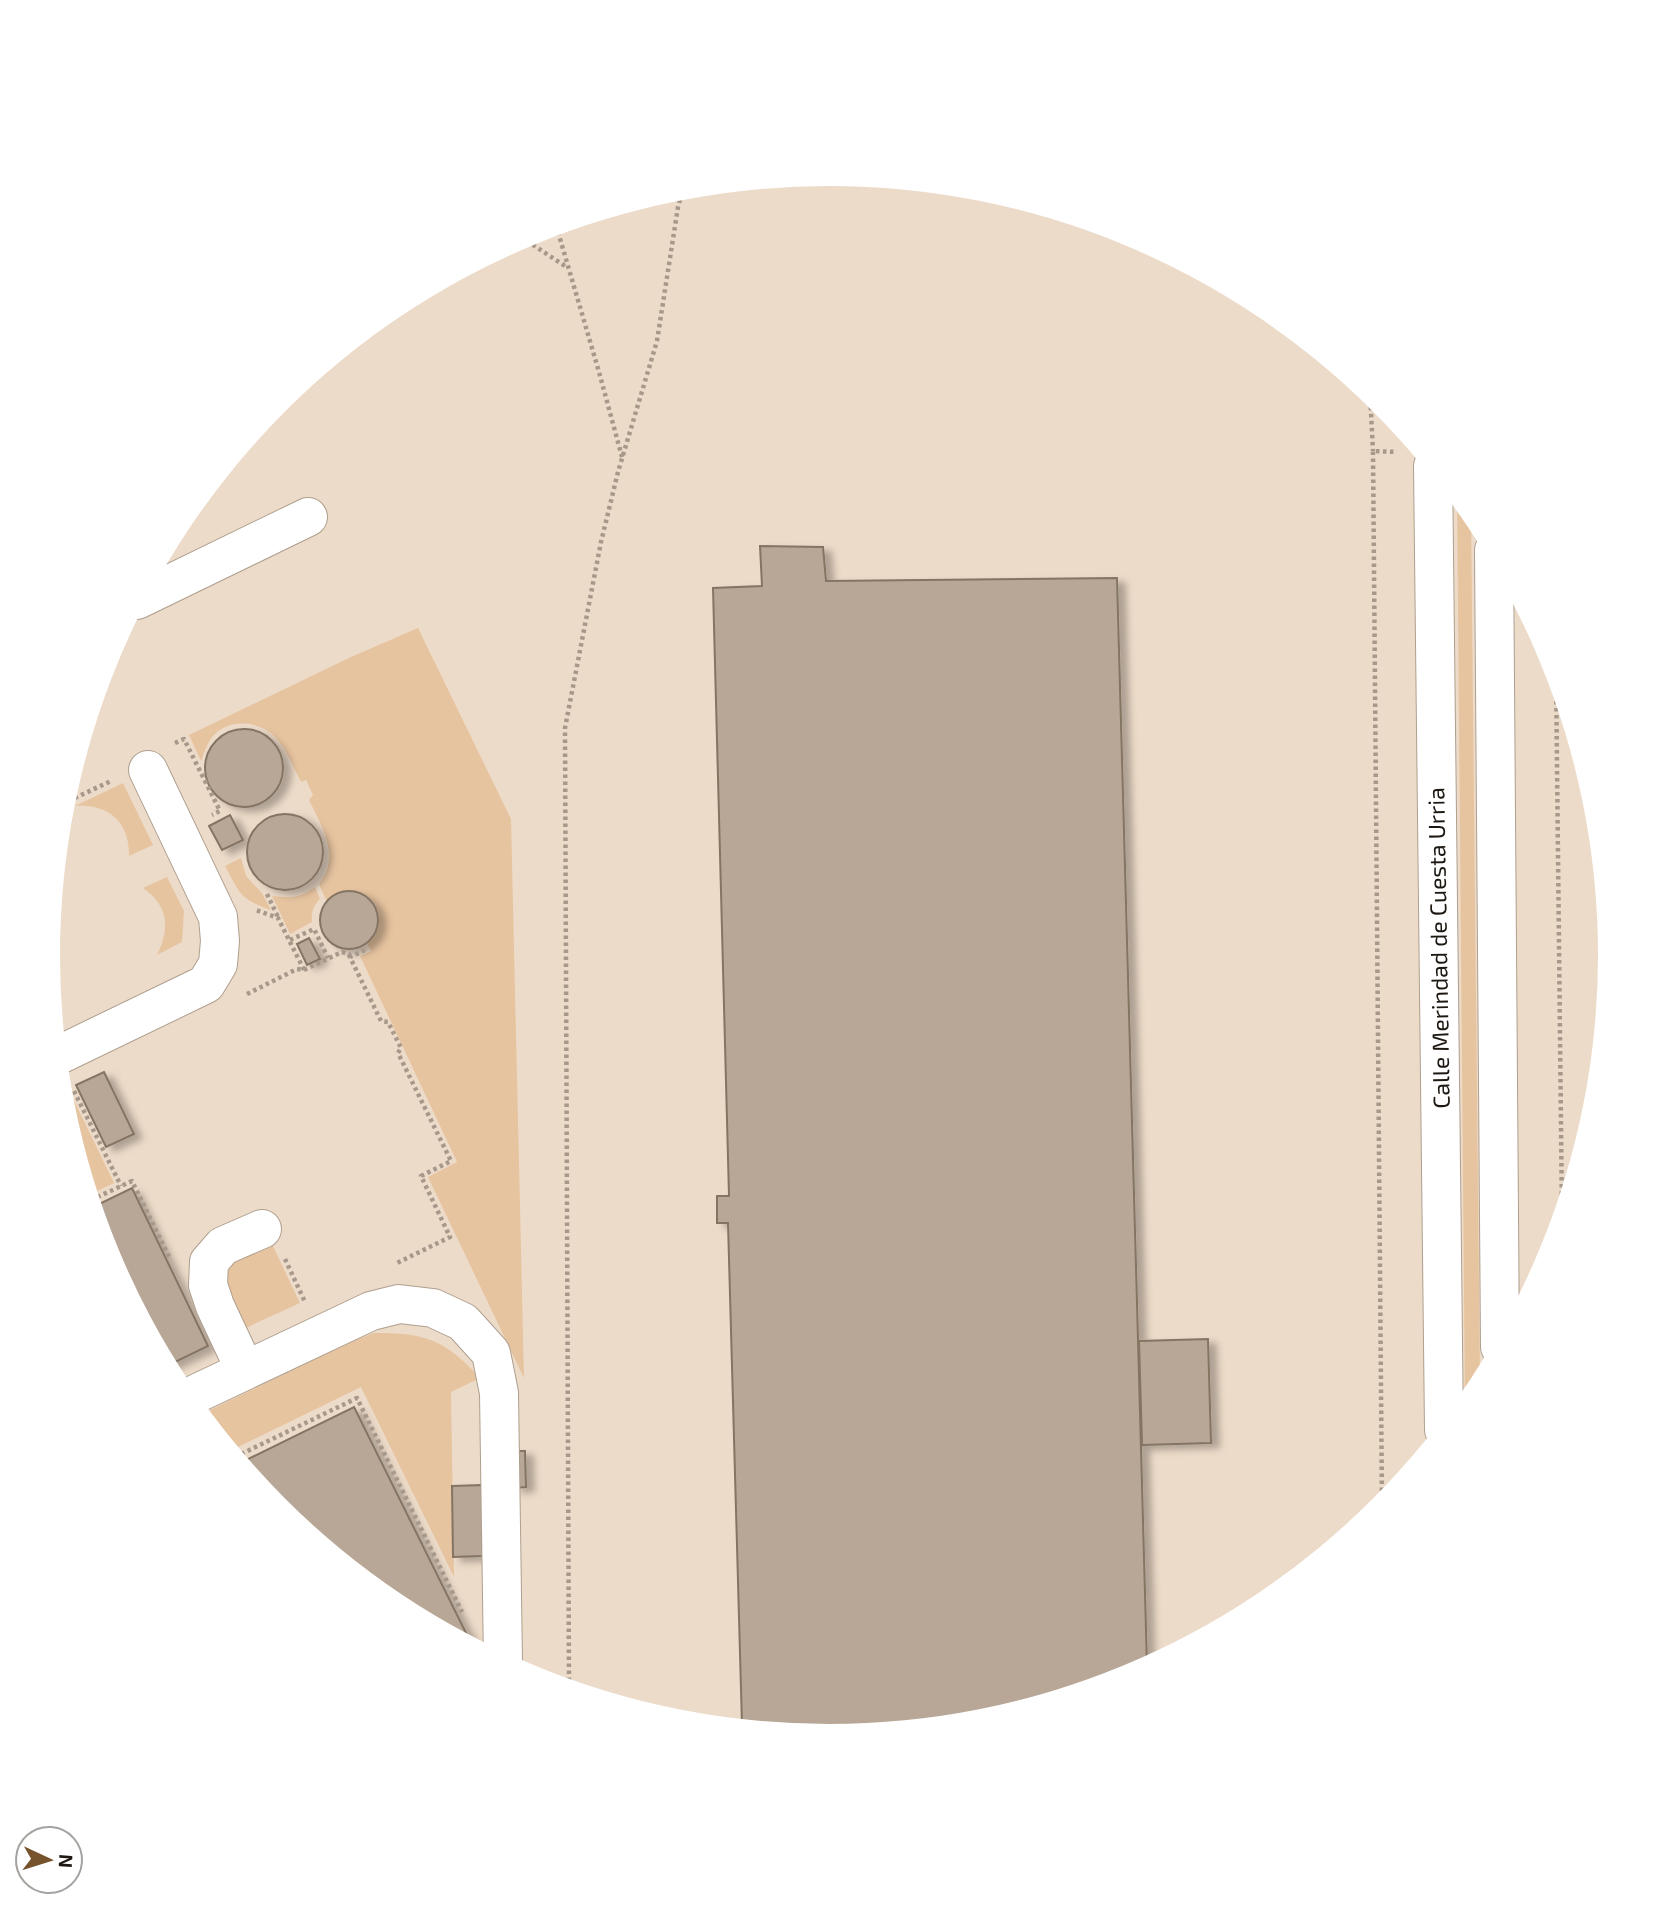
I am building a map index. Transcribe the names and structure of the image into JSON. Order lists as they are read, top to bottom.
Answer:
{
  "streets": {
    "street": ["Calle Merindad de Cuesta Urria"]
  },
  "north": "right"
}
